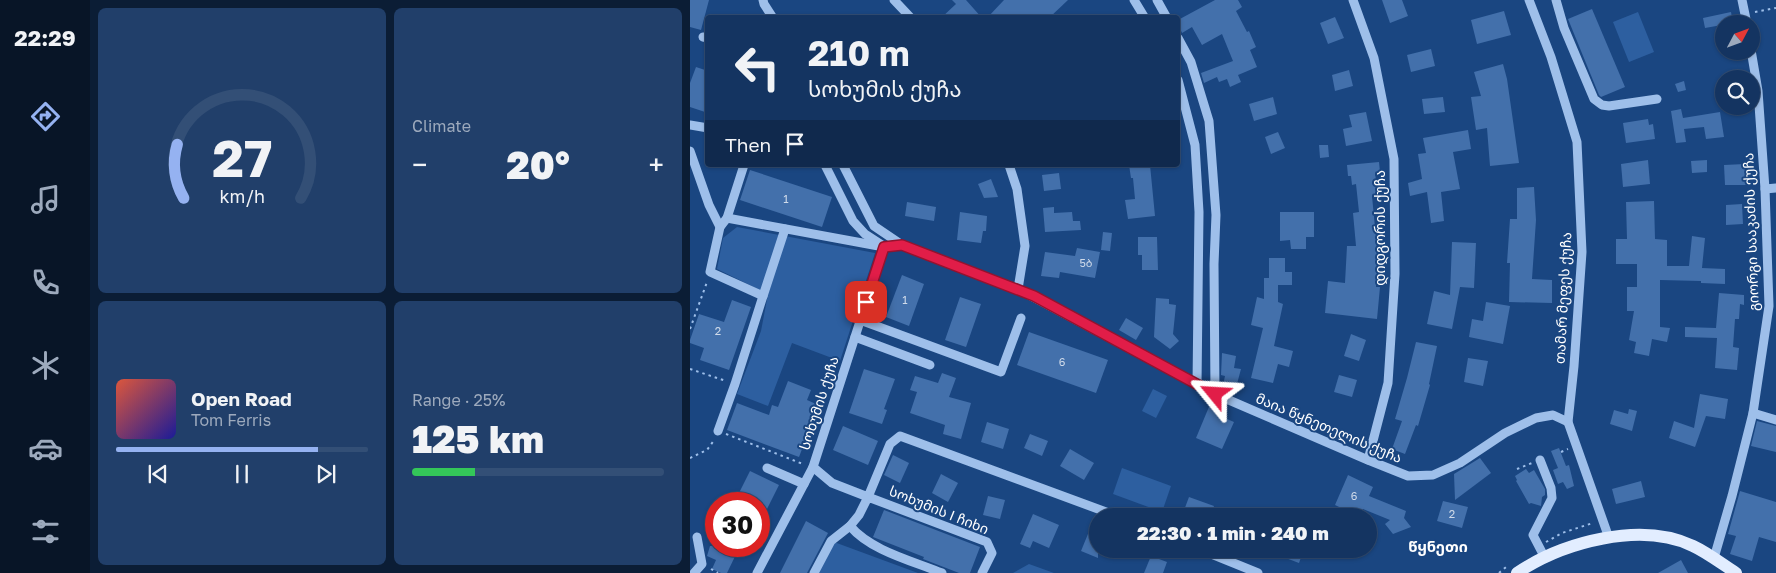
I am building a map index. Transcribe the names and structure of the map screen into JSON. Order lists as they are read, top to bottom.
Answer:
{
  "streets": {
    "street": [
      "დიდგორის ქუჩა",
      "გიორგი სააკაძის ქუჩა",
      "თამარ მეფეს ქუჩა",
      "სოხუმის ქუჩა",
      "მაია წყნეთელის ქუჩა",
      "სოხუმის I ჩიხი"
    ]
  },
  "crossings": [
    ["დიდგორის ქუჩა", "მაია წყნეთელის ქუჩა"],
    ["თამარ მეფეს ქუჩა", "მაია წყნეთელის ქუჩა"],
    ["სოხუმის ქუჩა", "სოხუმის I ჩიხი"]
  ],
  "districts": ["წყნეთი"],
  "house_numbers": [
    "1",
    "5ბ",
    "1",
    "2",
    "6",
    "6",
    "2"
  ],
  "north": "top right",
  "page": {
    "tabs": "22:29",
    "tile": [
      "Climate",
      ["Range · 25%", "125 km"]
    ],
    "turn": ["210 m", "სოხუმის ქუჩა"],
    "then": "Then",
    "heat": ["−", "20°", "+"],
    "song": ["Open Road", "Tom Ferris"],
    "limit": "30",
    "trip": "22:30 · 1 min · 240 m",
    "gauge": ["27", "km/h"]
  }
}
